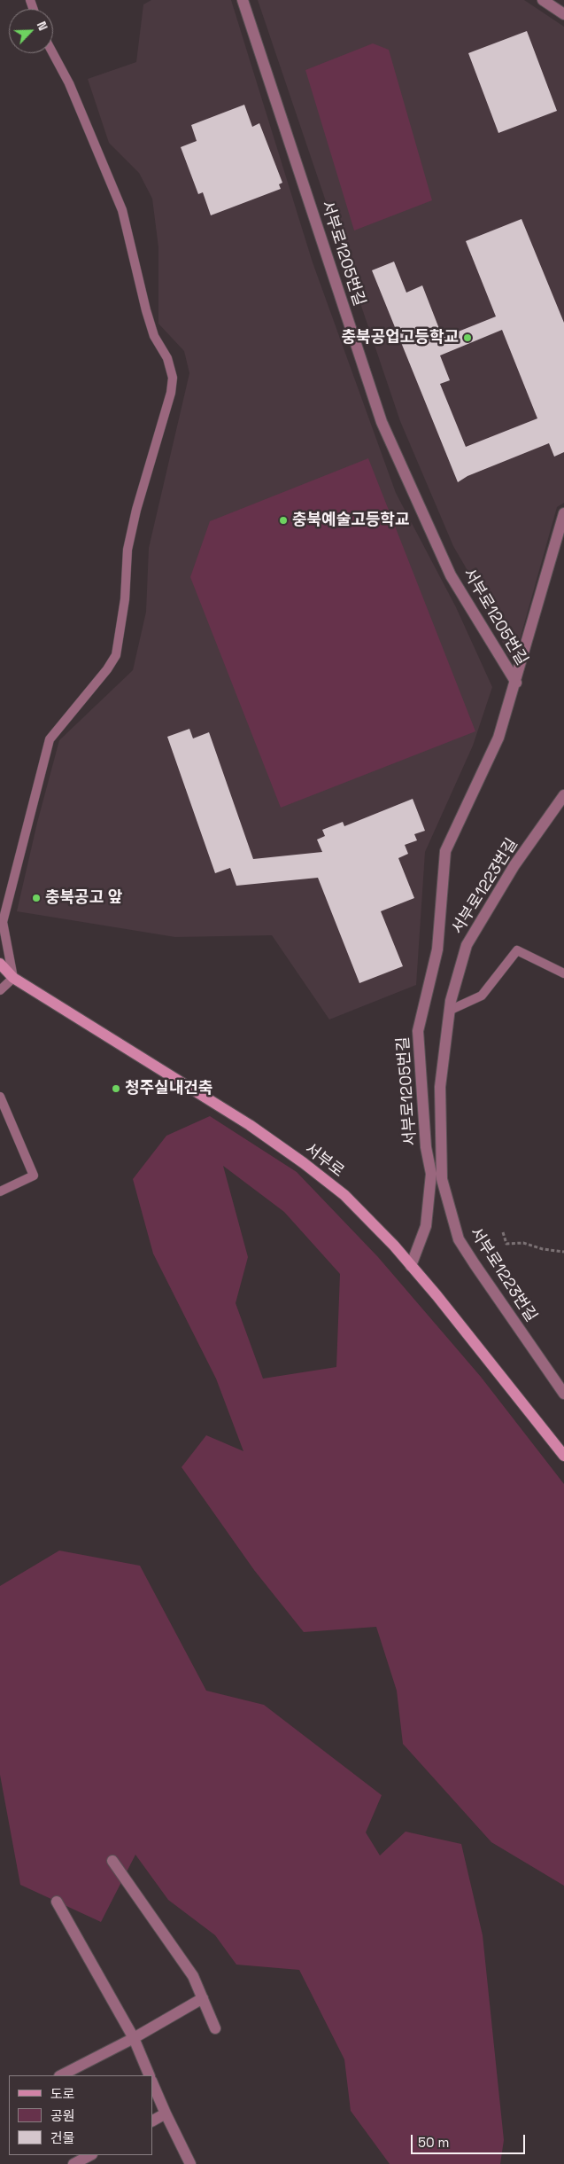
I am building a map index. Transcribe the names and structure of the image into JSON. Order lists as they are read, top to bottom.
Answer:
{
  "streets": {
    "main road": ["서부로"],
    "street": ["서부로1205번길", "서부로1223번길"]
  },
  "crossings": [
    ["서부로1205번길", "서부로"]
  ],
  "places": [
    "충북공업고등학교",
    "충북예술고등학교",
    "충북공고 앞",
    "청주실내건축"
  ],
  "legend": ["도로", "공원", "건물"],
  "scale_bar": "50 m",
  "north": "top right"
}
